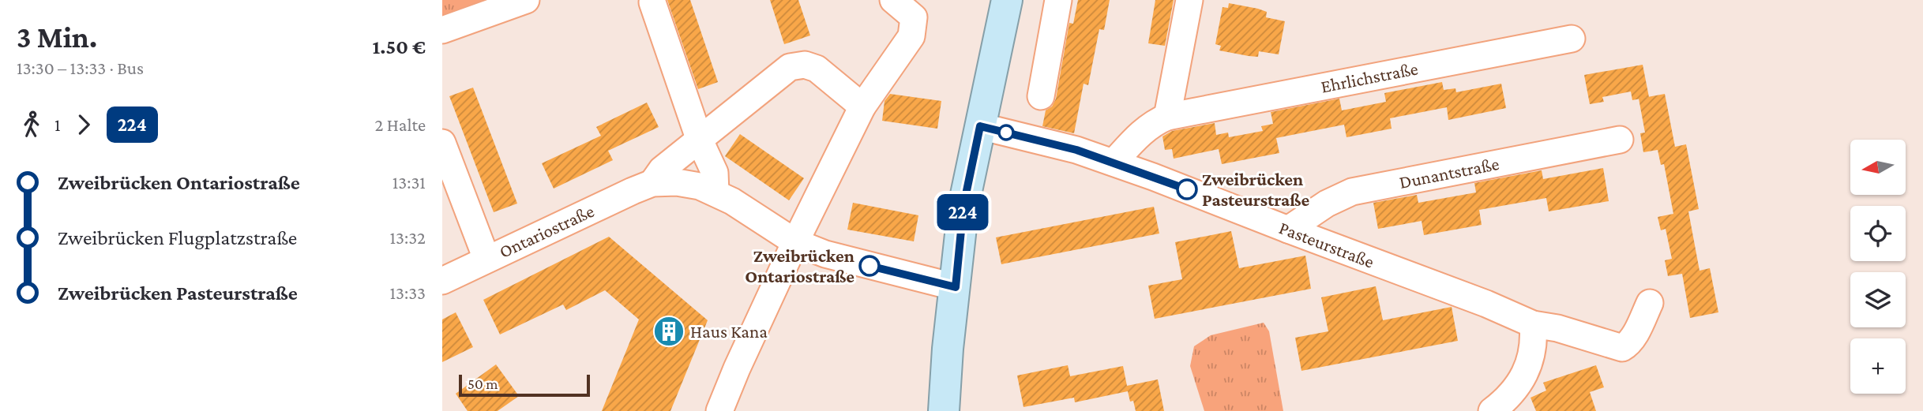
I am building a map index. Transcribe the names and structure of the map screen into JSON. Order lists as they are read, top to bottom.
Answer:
{
  "streets": {
    "street": [
      "Ehrlichstraße",
      "Dunantstraße",
      "Ontariostraße",
      "Pasteurstraße"
    ]
  },
  "crossings": [
    ["Ehrlichstraße", "Pasteurstraße"],
    ["Dunantstraße", "Pasteurstraße"]
  ],
  "places": {
    "other": ["Zweibrücken Pasteurstraße", "Zweibrücken Ontariostraße"],
    "building": ["Haus Kana"]
  },
  "lines": ["bus line 224"],
  "scale_bar": "50 m",
  "north": "left",
  "page": {
    "heading": ["3 Min.", "13:30 – 13:33 · Bus", "1.50 €"],
    "on_map": "224",
    "legs": ["1", "224", "2 Halte"],
    "map_buttons": "+",
    "list": [
      {
        "name": "Zweibrücken Ontariostraße",
        "value": "13:31"
      },
      {
        "name": "Zweibrücken Flugplatzstraße",
        "value": "13:32"
      },
      {
        "name": "Zweibrücken Pasteurstraße",
        "value": "13:33"
      }
    ],
    "scale": "50 m"
  }
}
